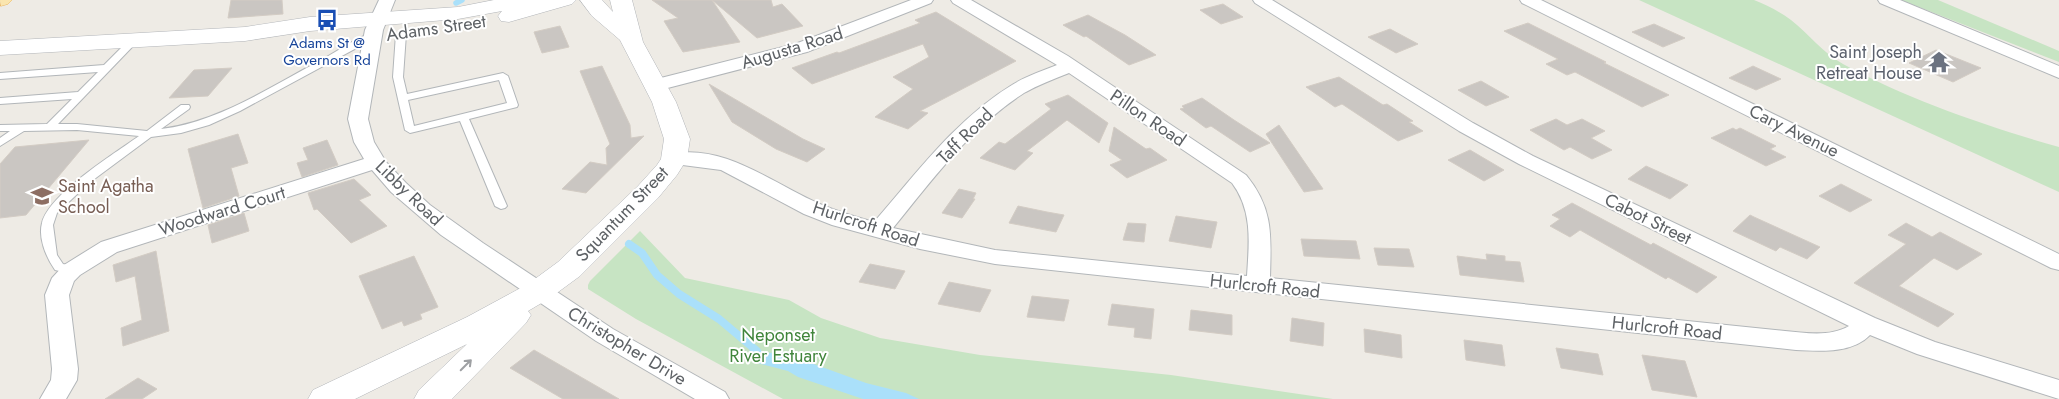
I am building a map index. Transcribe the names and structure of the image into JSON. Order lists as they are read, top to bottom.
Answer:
{
  "streets": {
    "main road": ["Adams Street", "Squantum Street"],
    "street": [
      "Augusta Road",
      "Pillon Road",
      "Cary Avenue",
      "Taff Road",
      "Libby Road",
      "Woodward Court",
      "Cabot Street",
      "Hurlcroft Road",
      "Christopher Drive"
    ]
  },
  "crossings": [
    ["Adams Street", "Libby Road"],
    ["Augusta Road", "Squantum Street"],
    ["Pillon Road", "Taff Road"],
    ["Pillon Road", "Hurlcroft Road"],
    ["Taff Road", "Hurlcroft Road"],
    ["Libby Road", "Woodward Court"],
    ["Libby Road", "Squantum Street"],
    ["Libby Road", "Christopher Drive"],
    ["Squantum Street", "Hurlcroft Road"],
    ["Squantum Street", "Christopher Drive"],
    ["Cabot Street", "Hurlcroft Road"]
  ],
  "parks": ["Neponset River Estuary"],
  "places": {
    "bus stop": ["Adams St @ Governors Rd"],
    "temple": ["Saint Joseph Retreat House"],
    "school or university": ["Saint Agatha School"]
  }
}
